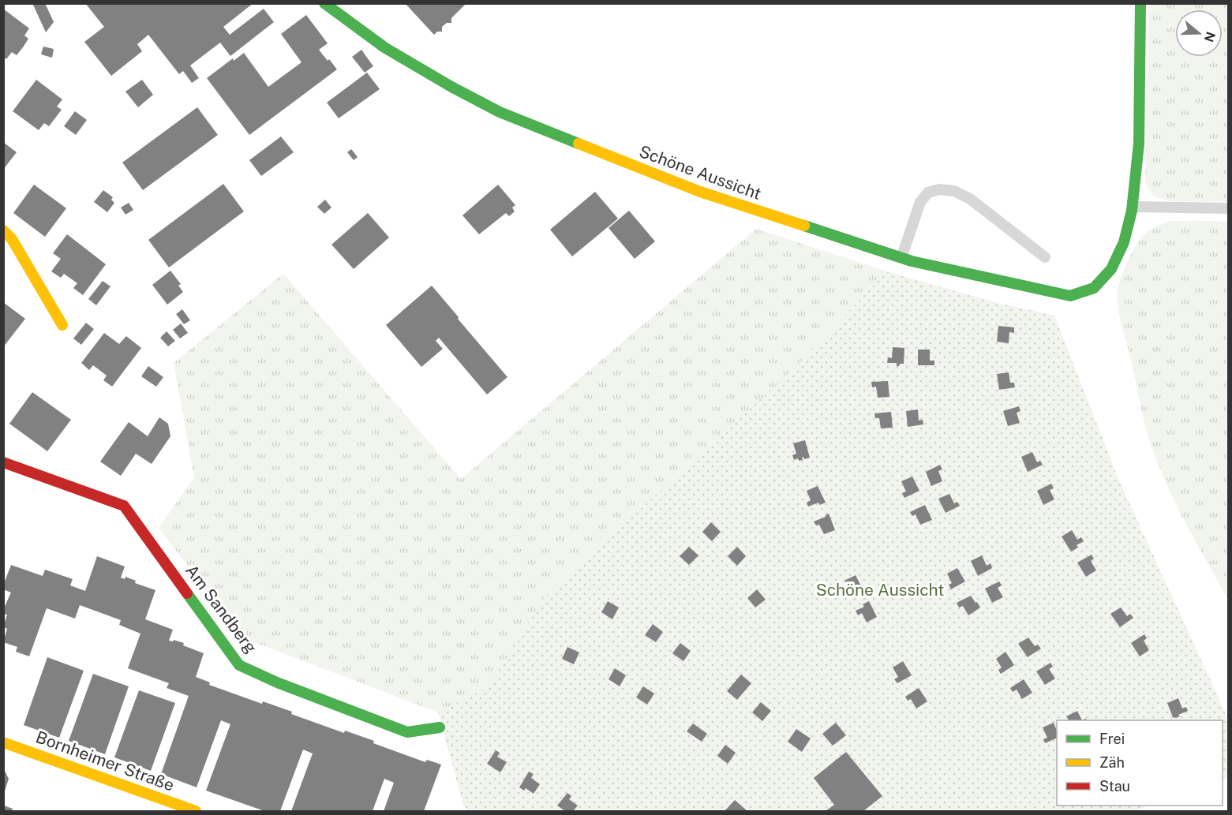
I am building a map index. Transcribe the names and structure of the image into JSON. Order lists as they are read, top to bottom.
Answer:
{
  "streets": {
    "street": ["Schöne Aussicht", "Am Sandberg", "Bornheimer Straße"]
  },
  "parks": ["Schöne Aussicht"],
  "legend": ["Frei", "Zäh", "Stau"],
  "north": "right"
}
